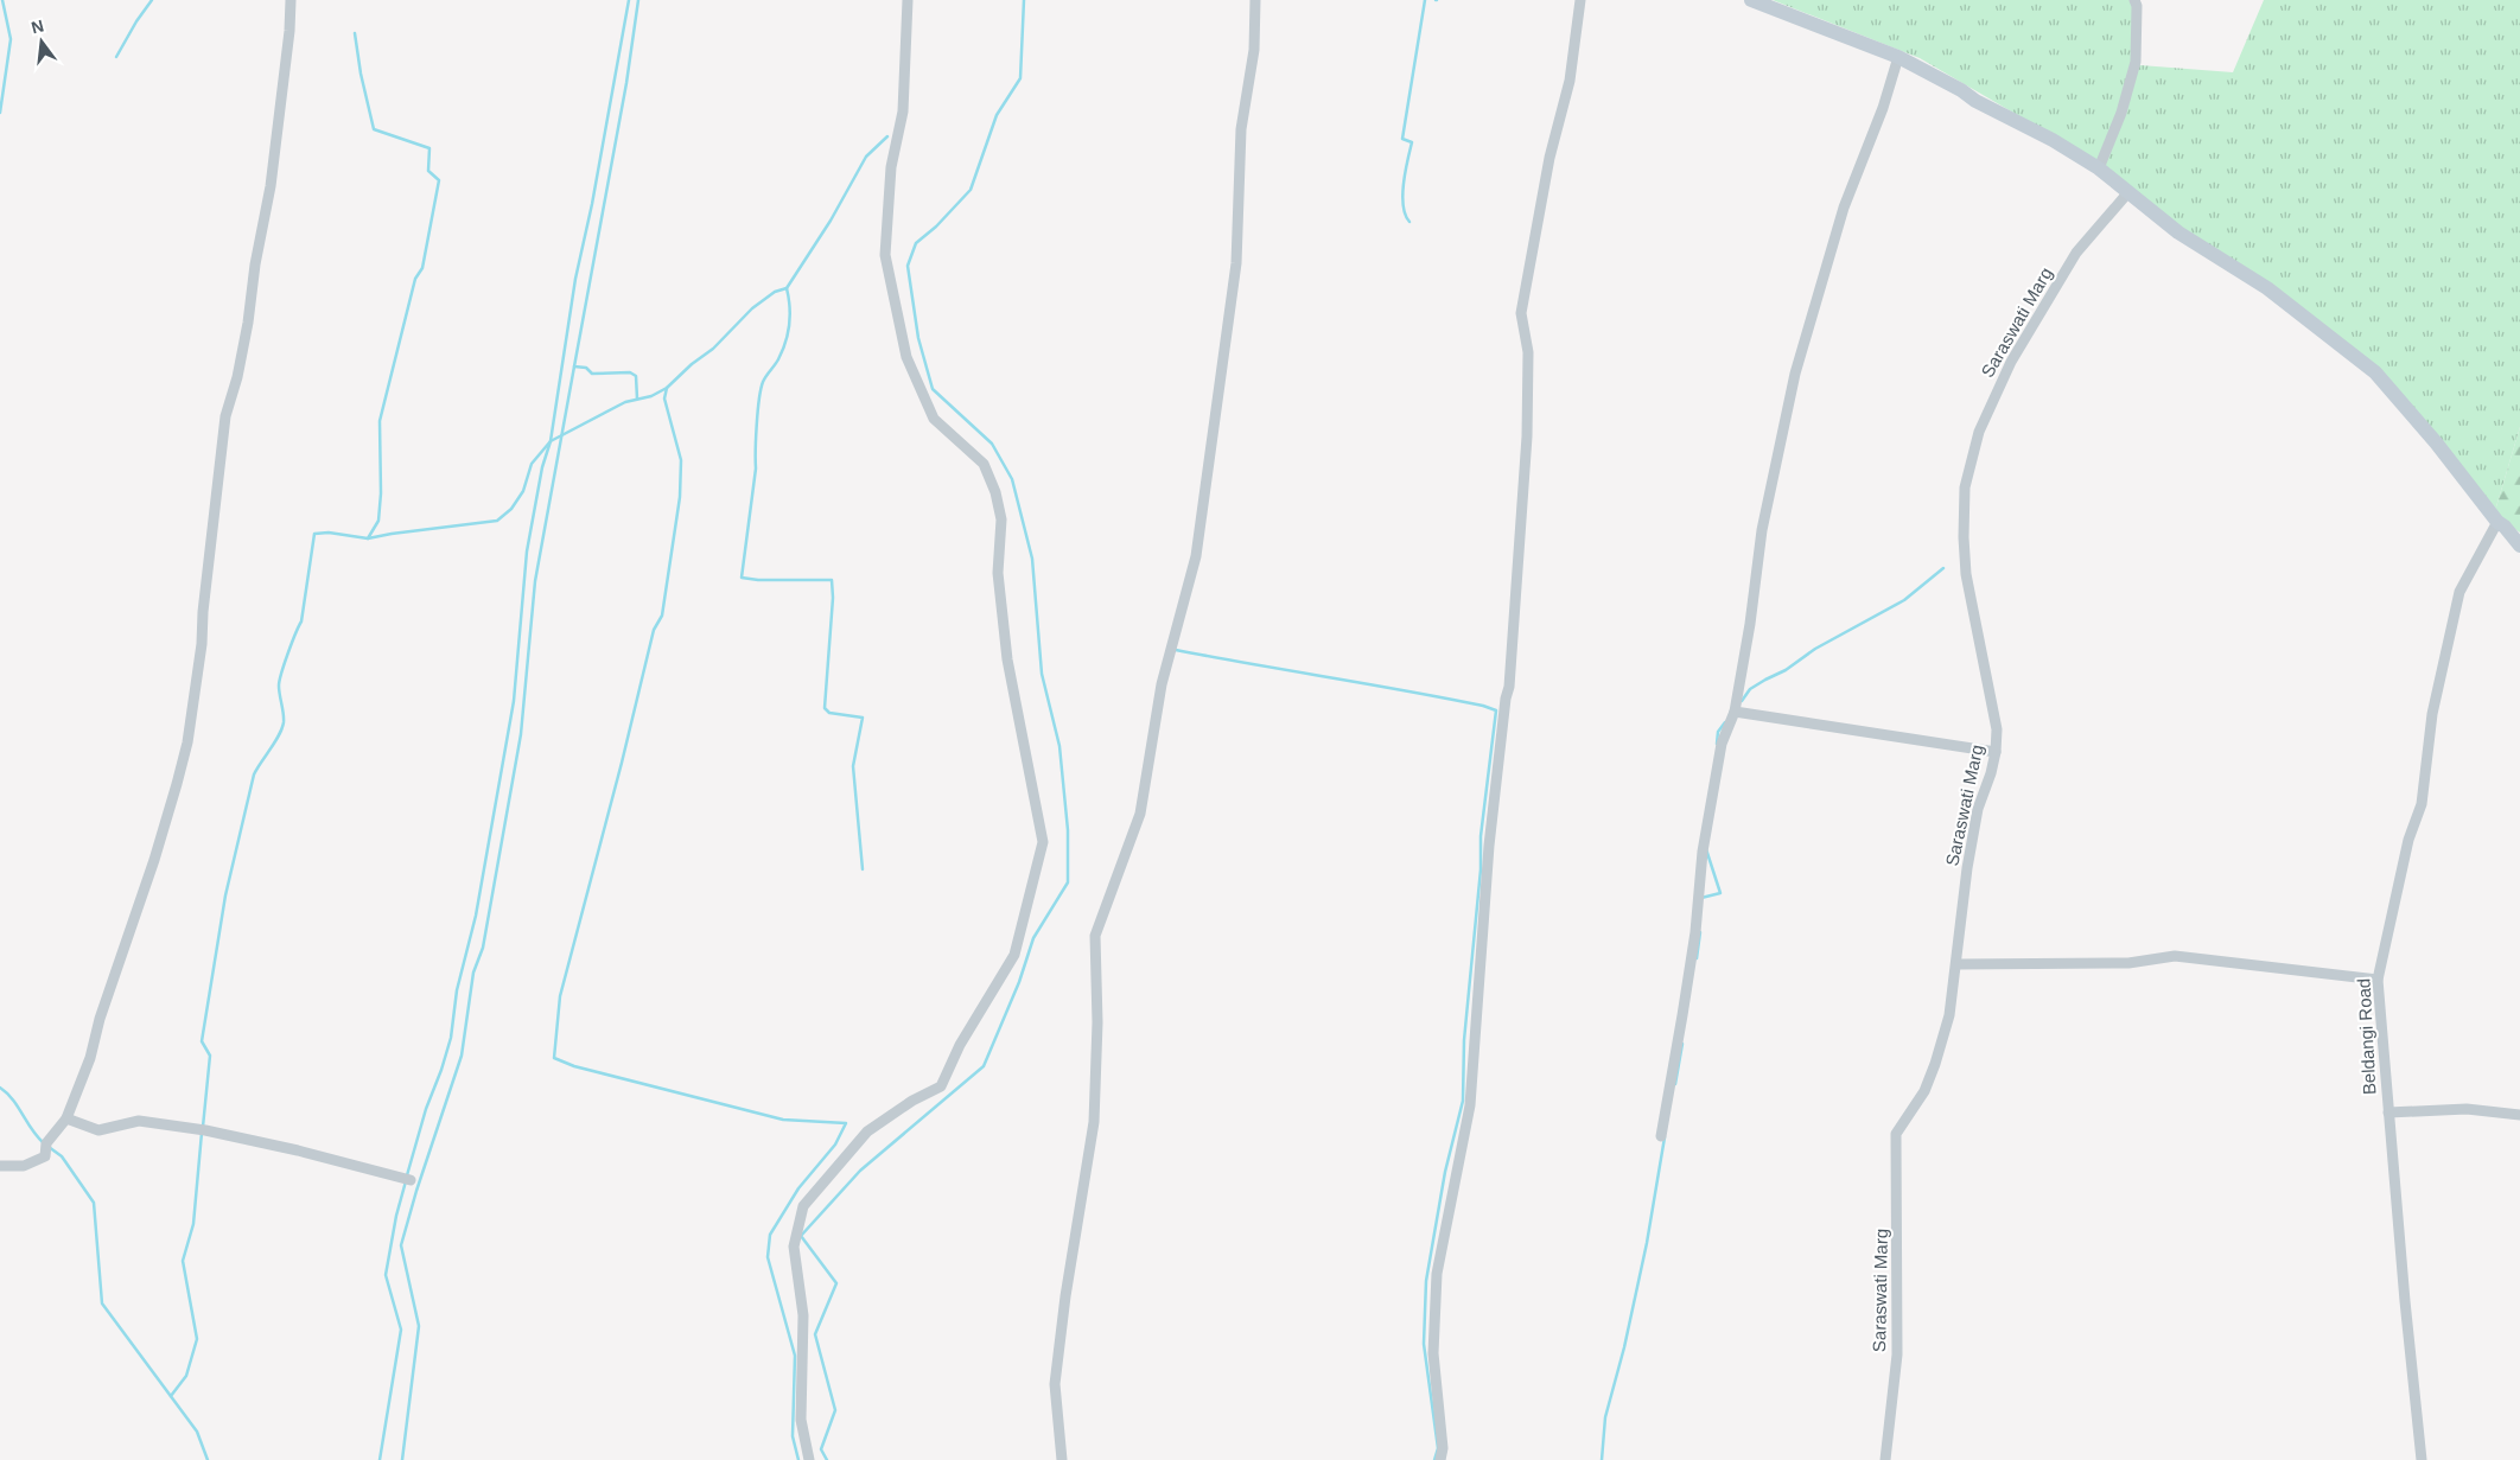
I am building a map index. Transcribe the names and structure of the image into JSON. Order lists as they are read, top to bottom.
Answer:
{
  "streets": {
    "street": ["Saraswati Marg", "Beldangi Road"]
  },
  "north": "top"
}
